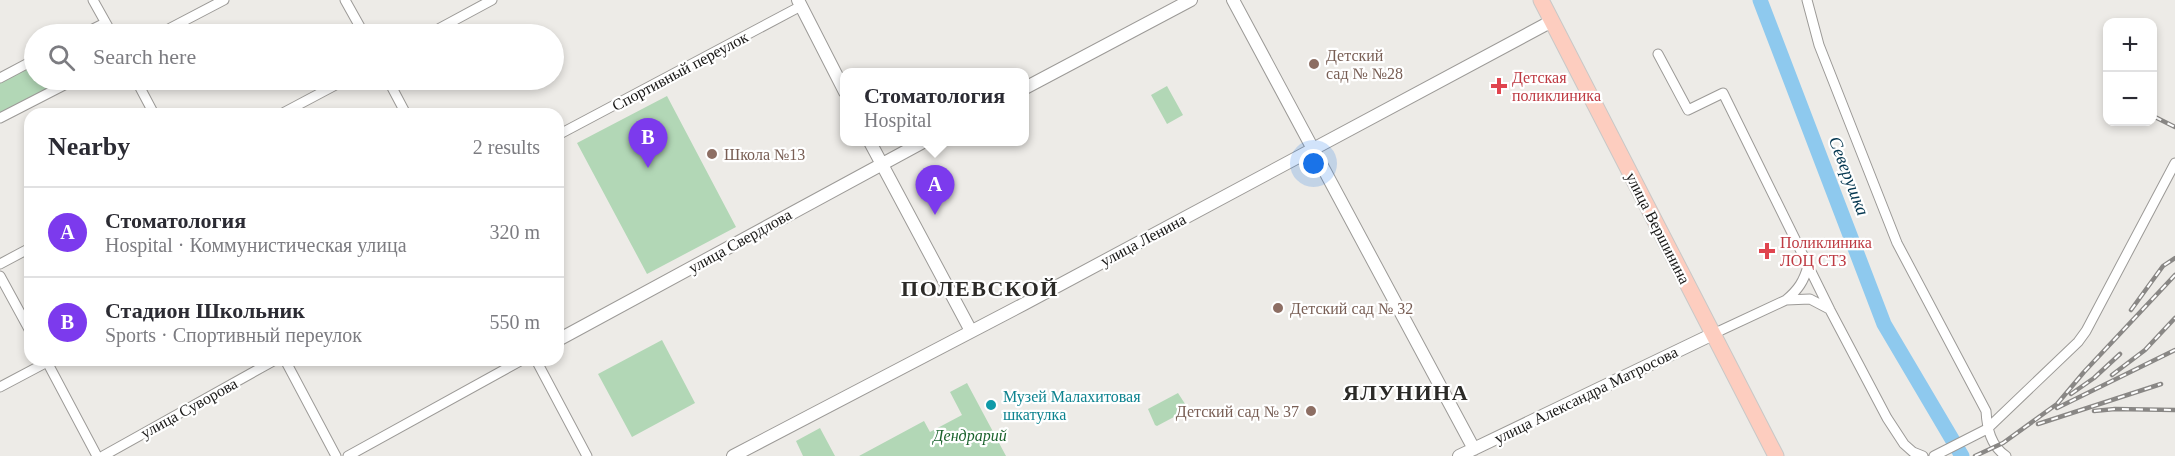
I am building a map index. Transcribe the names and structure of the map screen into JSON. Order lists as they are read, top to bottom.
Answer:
{
  "streets": {
    "main road": ["улица Вершинина"],
    "street": [
      "Спортивный переулок",
      "улица Ленина",
      "улица Свердлова",
      "улица Александра Матросова",
      "улица Суворова"
    ]
  },
  "crossings": [
    ["улица Вершинина", "улица Ленина"],
    ["улица Вершинина", "улица Александра Матросова"]
  ],
  "districts": ["ПОЛЕВСКОЙ", "ЯЛУНИНА"],
  "water": ["Северушка"],
  "parks": ["Дендрарий"],
  "places": {
    "other": [
      "Детский сад № №28",
      "Школа №13",
      "Детский сад № 32",
      "Музей Малахитовая шкатулка",
      "Детский сад № 37"
    ],
    "health": ["Детская поликлиника", "Поликлиника ЛОЦ СТЗ"]
  },
  "page": {
    "map_buttons": ["+", "−"],
    "search": "Search here",
    "popup": ["Стоматология", "Hospital"],
    "heading": ["Nearby", "2 results"],
    "pins": ["B", "A"],
    "list": [
      {
        "mark": "A",
        "name": "Стоматология",
        "note": "Hospital · Коммунистическая улица",
        "value": "320 m"
      },
      {
        "mark": "B",
        "name": "Стадион Школьник",
        "note": "Sports · Спортивный переулок",
        "value": "550 m"
      }
    ]
  }
}
